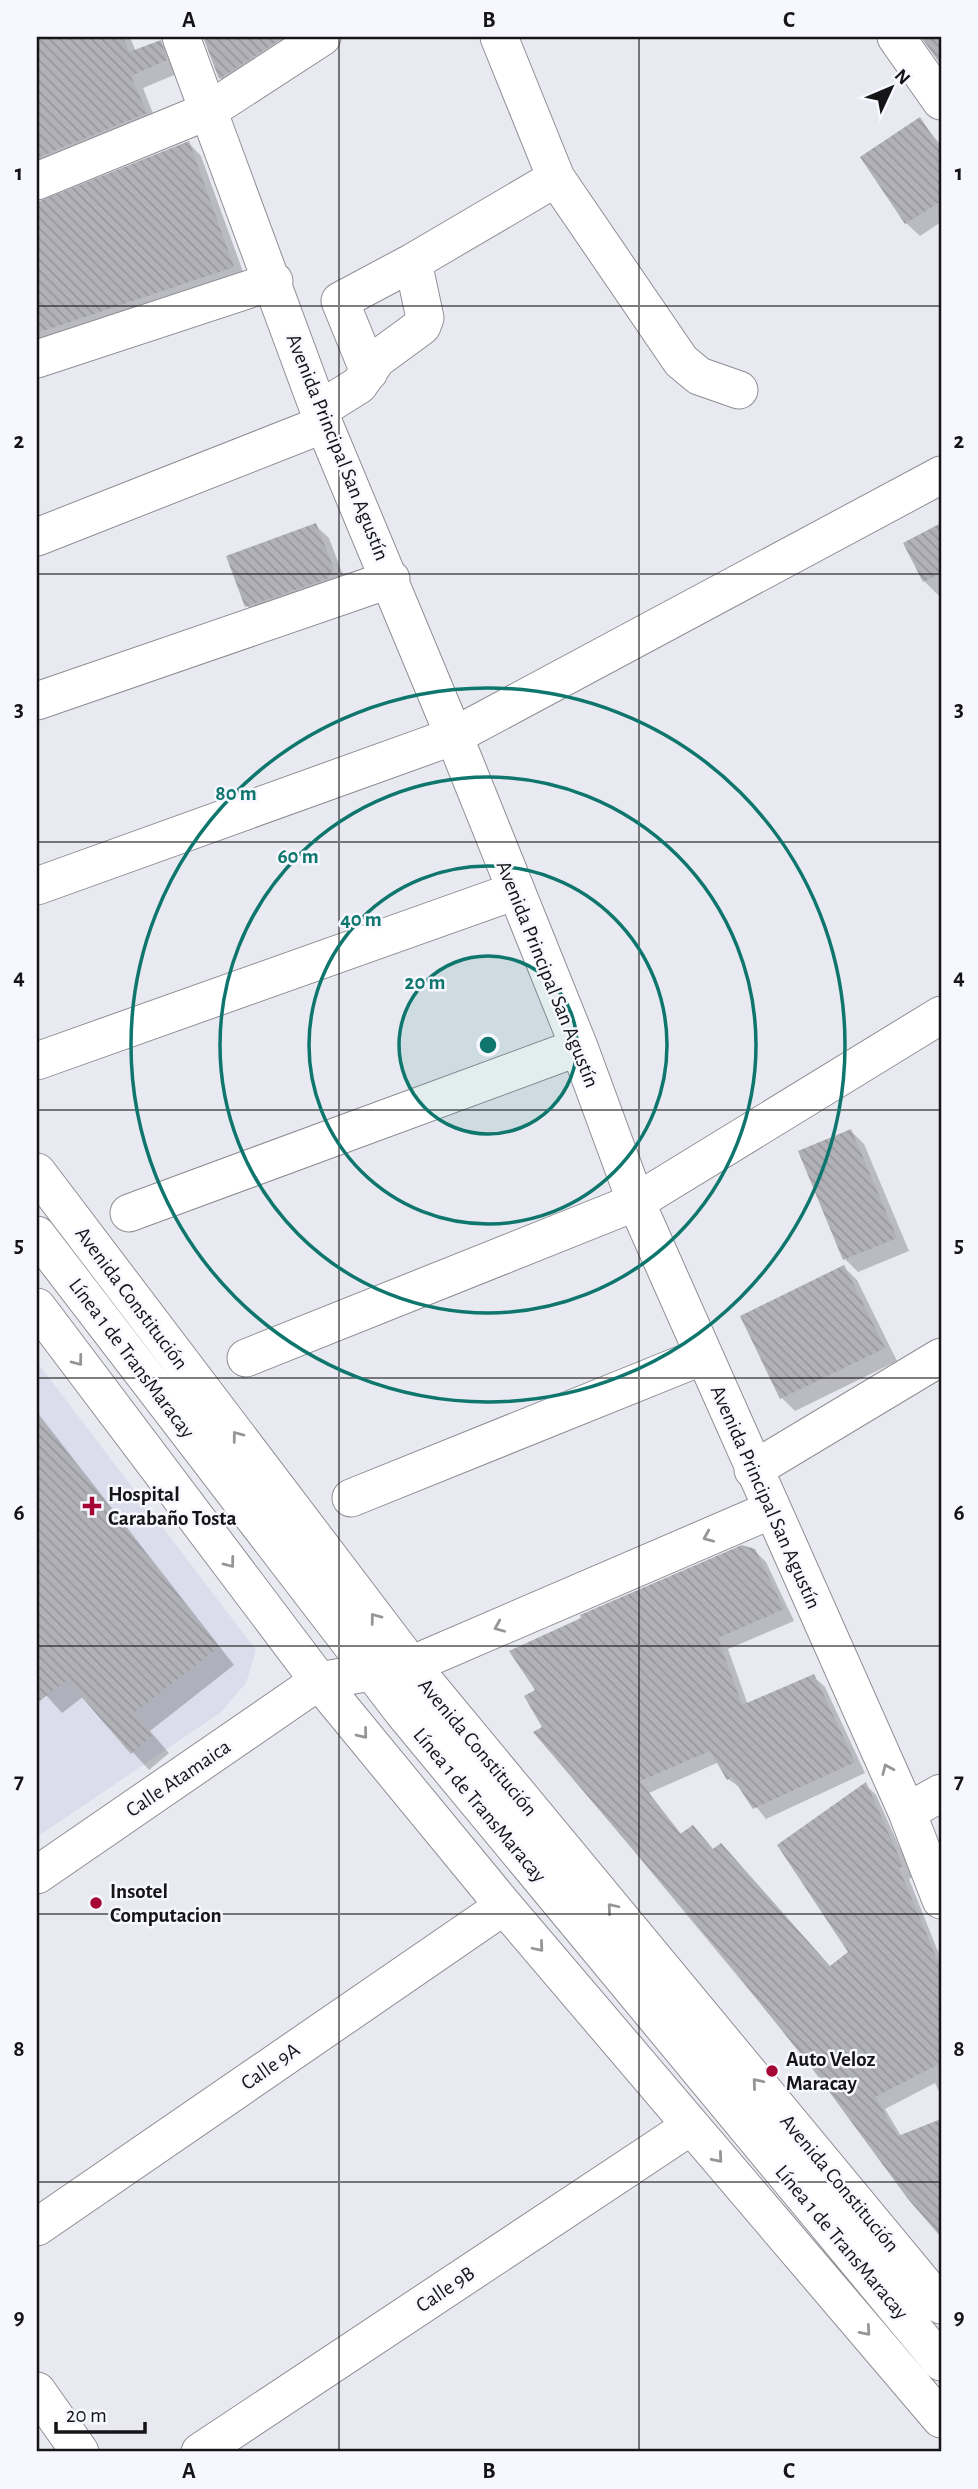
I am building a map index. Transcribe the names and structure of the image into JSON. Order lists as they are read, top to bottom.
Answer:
{
  "streets": {
    "street": [
      "Avenida Principal San Agustín",
      "Avenida Constitución",
      "Línea 1 de TransMaracay",
      "Calle Atamaica",
      "Calle 9A",
      "Calle 9B"
    ]
  },
  "places": {
    "health": ["Hospital Carabaño Tosta"],
    "other": ["Insotel Computacion", "Auto Veloz Maracay"]
  },
  "scale_bar": "20 m",
  "north": "top right",
  "grid": {
    "columns": ["A", "B", "C"],
    "rows": [
      "1",
      "2",
      "3",
      "4",
      "5",
      "6",
      "7",
      "8",
      "9"
    ]
  },
  "rings": [
    "80 m",
    "60 m",
    "40 m",
    "20 m"
  ]
}
